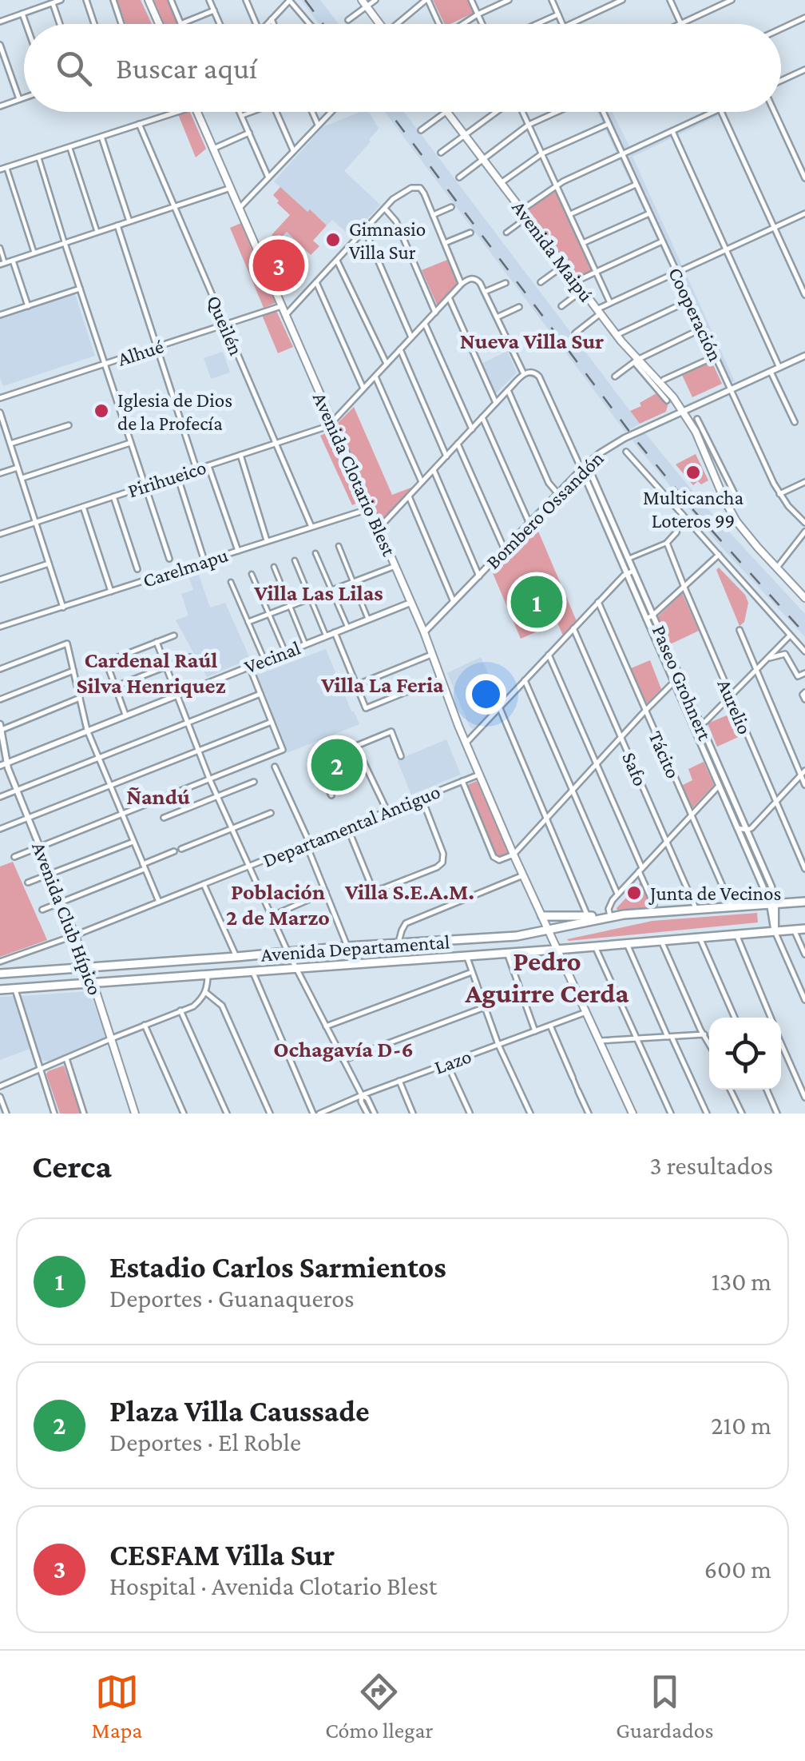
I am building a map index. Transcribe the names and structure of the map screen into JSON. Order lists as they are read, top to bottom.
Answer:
{
  "streets": {
    "main road": [
      "Avenida Maipú",
      "Avenida Clotario Blest",
      "Avenida Club Hípico",
      "Avenida Departamental"
    ],
    "street": [
      "Cooperación",
      "Queilén",
      "Alhué",
      "Pirihueico",
      "Bombero Ossandón",
      "Carelmapu",
      "Vecinal",
      "Paseo Grohnert",
      "Aurelio",
      "Tácito",
      "Safo",
      "Departamental Antiguo",
      "Lazo"
    ]
  },
  "crossings": [
    ["Avenida Maipú", "Bombero Ossandón"],
    ["Cooperación", "Bombero Ossandón"],
    ["Queilén", "Alhué"],
    ["Queilén", "Pirihueico"],
    ["Queilén", "Carelmapu"],
    ["Alhué", "Avenida Clotario Blest"],
    ["Avenida Clotario Blest", "Pirihueico"],
    ["Avenida Clotario Blest", "Bombero Ossandón"],
    ["Avenida Clotario Blest", "Carelmapu"],
    ["Avenida Clotario Blest", "Vecinal"],
    ["Avenida Clotario Blest", "Departamental Antiguo"],
    ["Avenida Clotario Blest", "Avenida Departamental"],
    ["Avenida Clotario Blest", "Lazo"],
    ["Bombero Ossandón", "Paseo Grohnert"],
    ["Vecinal", "Avenida Club Hípico"],
    ["Paseo Grohnert", "Avenida Departamental"],
    ["Tácito", "Avenida Departamental"],
    ["Safo", "Avenida Departamental"],
    ["Departamental Antiguo", "Avenida Club Hípico"],
    ["Avenida Club Hípico", "Avenida Departamental"]
  ],
  "districts": [
    "Nueva Villa Sur",
    "Villa Las Lilas",
    "Cardenal Raúl Silva Henriquez",
    "Villa La Feria",
    "Ñandú",
    "Población 2 de Marzo",
    "Villa S.E.A.M.",
    "Pedro Aguirre Cerda",
    "Ochagavía D-6"
  ],
  "places": [
    "Gimnasio Villa Sur",
    "Iglesia de Dios de la Profecía",
    "Multicancha Loteros 99",
    "Junta de Vecinos"
  ],
  "page": {
    "search": "Buscar aquí",
    "pins": ["3", "1", "2"],
    "heading": ["Cerca", "3 resultados"],
    "list": [
      {
        "mark": "1",
        "name": "Estadio Carlos Sarmientos",
        "note": "Deportes · Guanaqueros",
        "value": "130 m"
      },
      {
        "mark": "2",
        "name": "Plaza Villa Caussade",
        "note": "Deportes · El Roble",
        "value": "210 m"
      },
      {
        "mark": "3",
        "name": "CESFAM Villa Sur",
        "note": "Hospital · Avenida Clotario Blest",
        "value": "600 m"
      }
    ],
    "nav": ["Mapa", "Cómo llegar", "Guardados"]
  }
}
